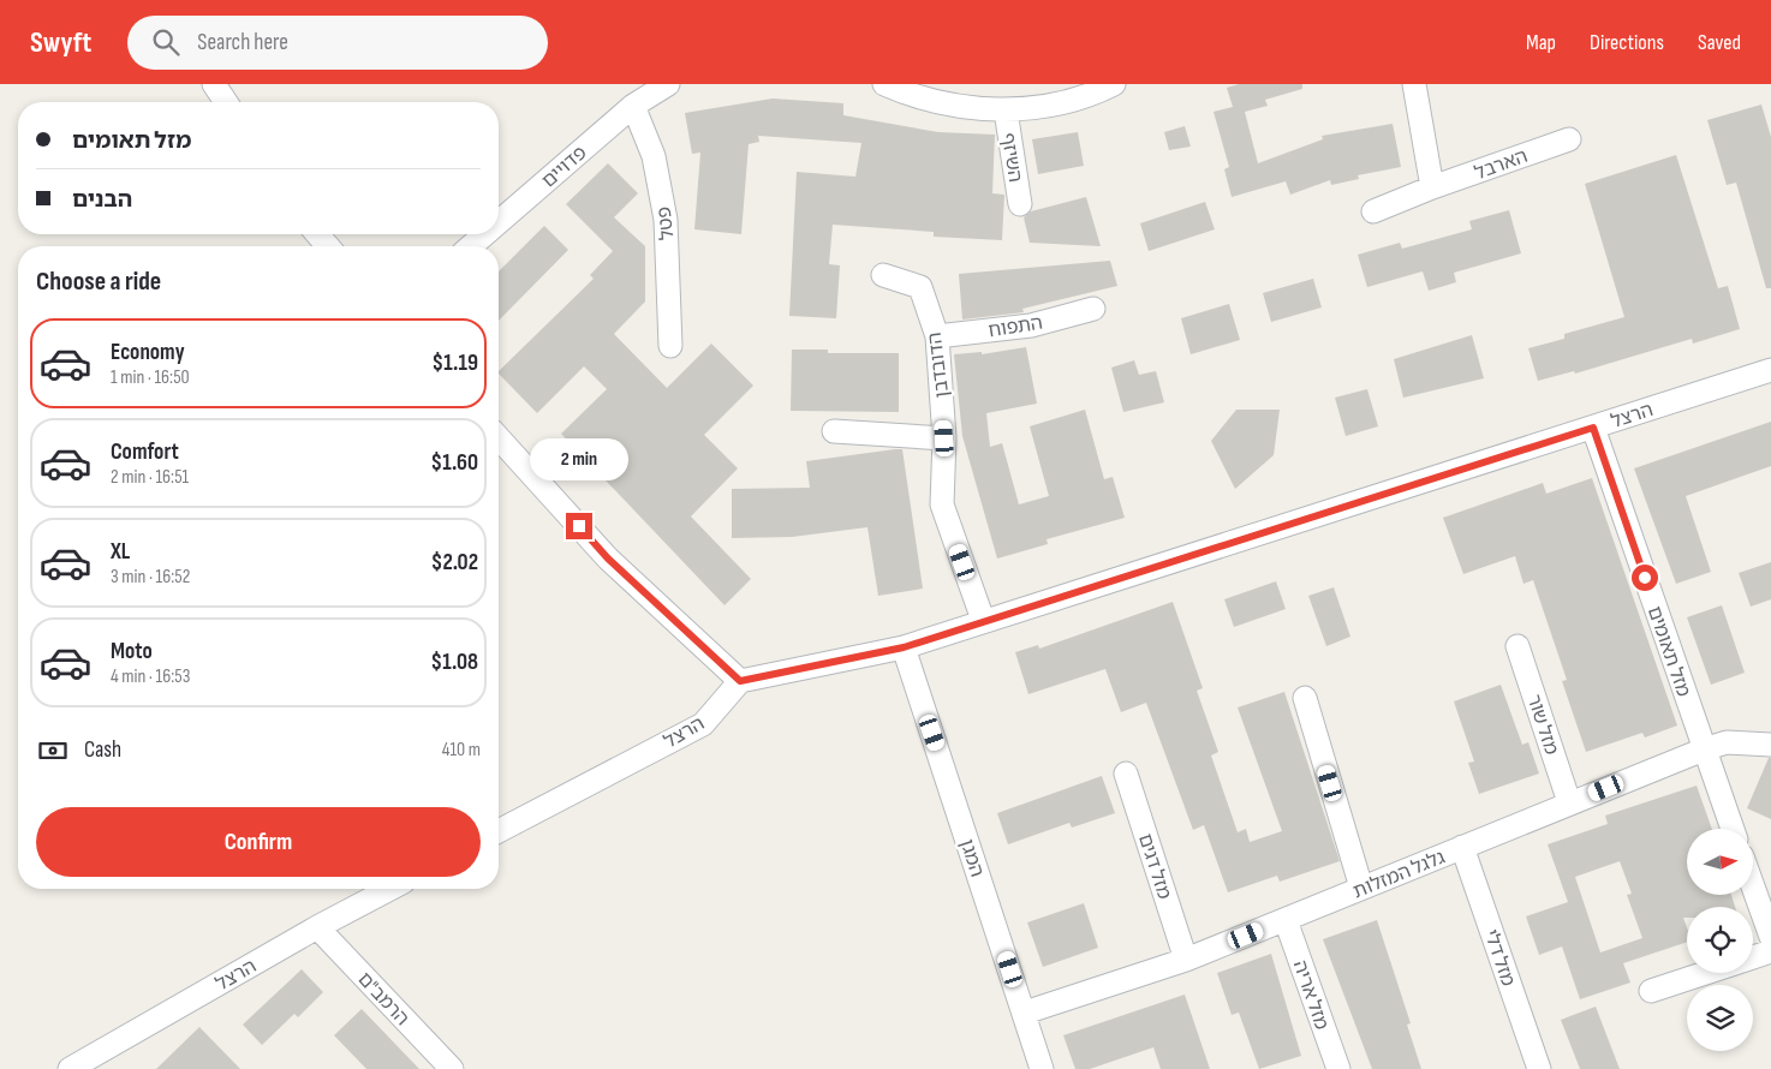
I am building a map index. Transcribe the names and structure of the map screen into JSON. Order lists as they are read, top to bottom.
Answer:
{
  "streets": {
    "street": [
      "השיזף",
      "הארבל",
      "פדויים",
      "פטל",
      "התפוח",
      "הדובדבן",
      "הרצל",
      "מזל תאומים",
      "מזל שור",
      "המגן",
      "מזל דגים",
      "גלגל המזלות",
      "מזל דלי",
      "מזל אריה",
      "הרמב\"ם"
    ]
  },
  "crossings": [
    ["פדויים", "פטל"],
    ["התפוח", "הדובדבן"],
    ["הדובדבן", "הרצל"],
    ["הרצל", "מזל תאומים"],
    ["הרצל", "המגן"],
    ["הרצל", "הרמב\"ם"],
    ["מזל תאומים", "גלגל המזלות"],
    ["מזל שור", "גלגל המזלות"],
    ["המגן", "גלגל המזלות"],
    ["מזל דגים", "גלגל המזלות"],
    ["גלגל המזלות", "מזל דלי"],
    ["גלגל המזלות", "מזל אריה"]
  ],
  "north": "right",
  "page": {
    "header": "Swyft",
    "search": "Search here",
    "nav": ["Map", "Directions", "Saved"],
    "banner": ["מזל תאומים", "הבנים"],
    "heading": "Choose a ride",
    "list": [
      {
        "name": "Economy",
        "note": "1 min · 16:50",
        "value": "$1.19"
      },
      {
        "name": "Comfort",
        "note": "2 min · 16:51",
        "value": "$1.60"
      },
      {
        "name": "XL",
        "note": "3 min · 16:52",
        "value": "$2.02"
      },
      {
        "name": "Moto",
        "note": "4 min · 16:53",
        "value": "$1.08"
      }
    ],
    "bubble": "2 min",
    "pay": ["Cash", "410 m"],
    "buttons": "Confirm"
  }
}
